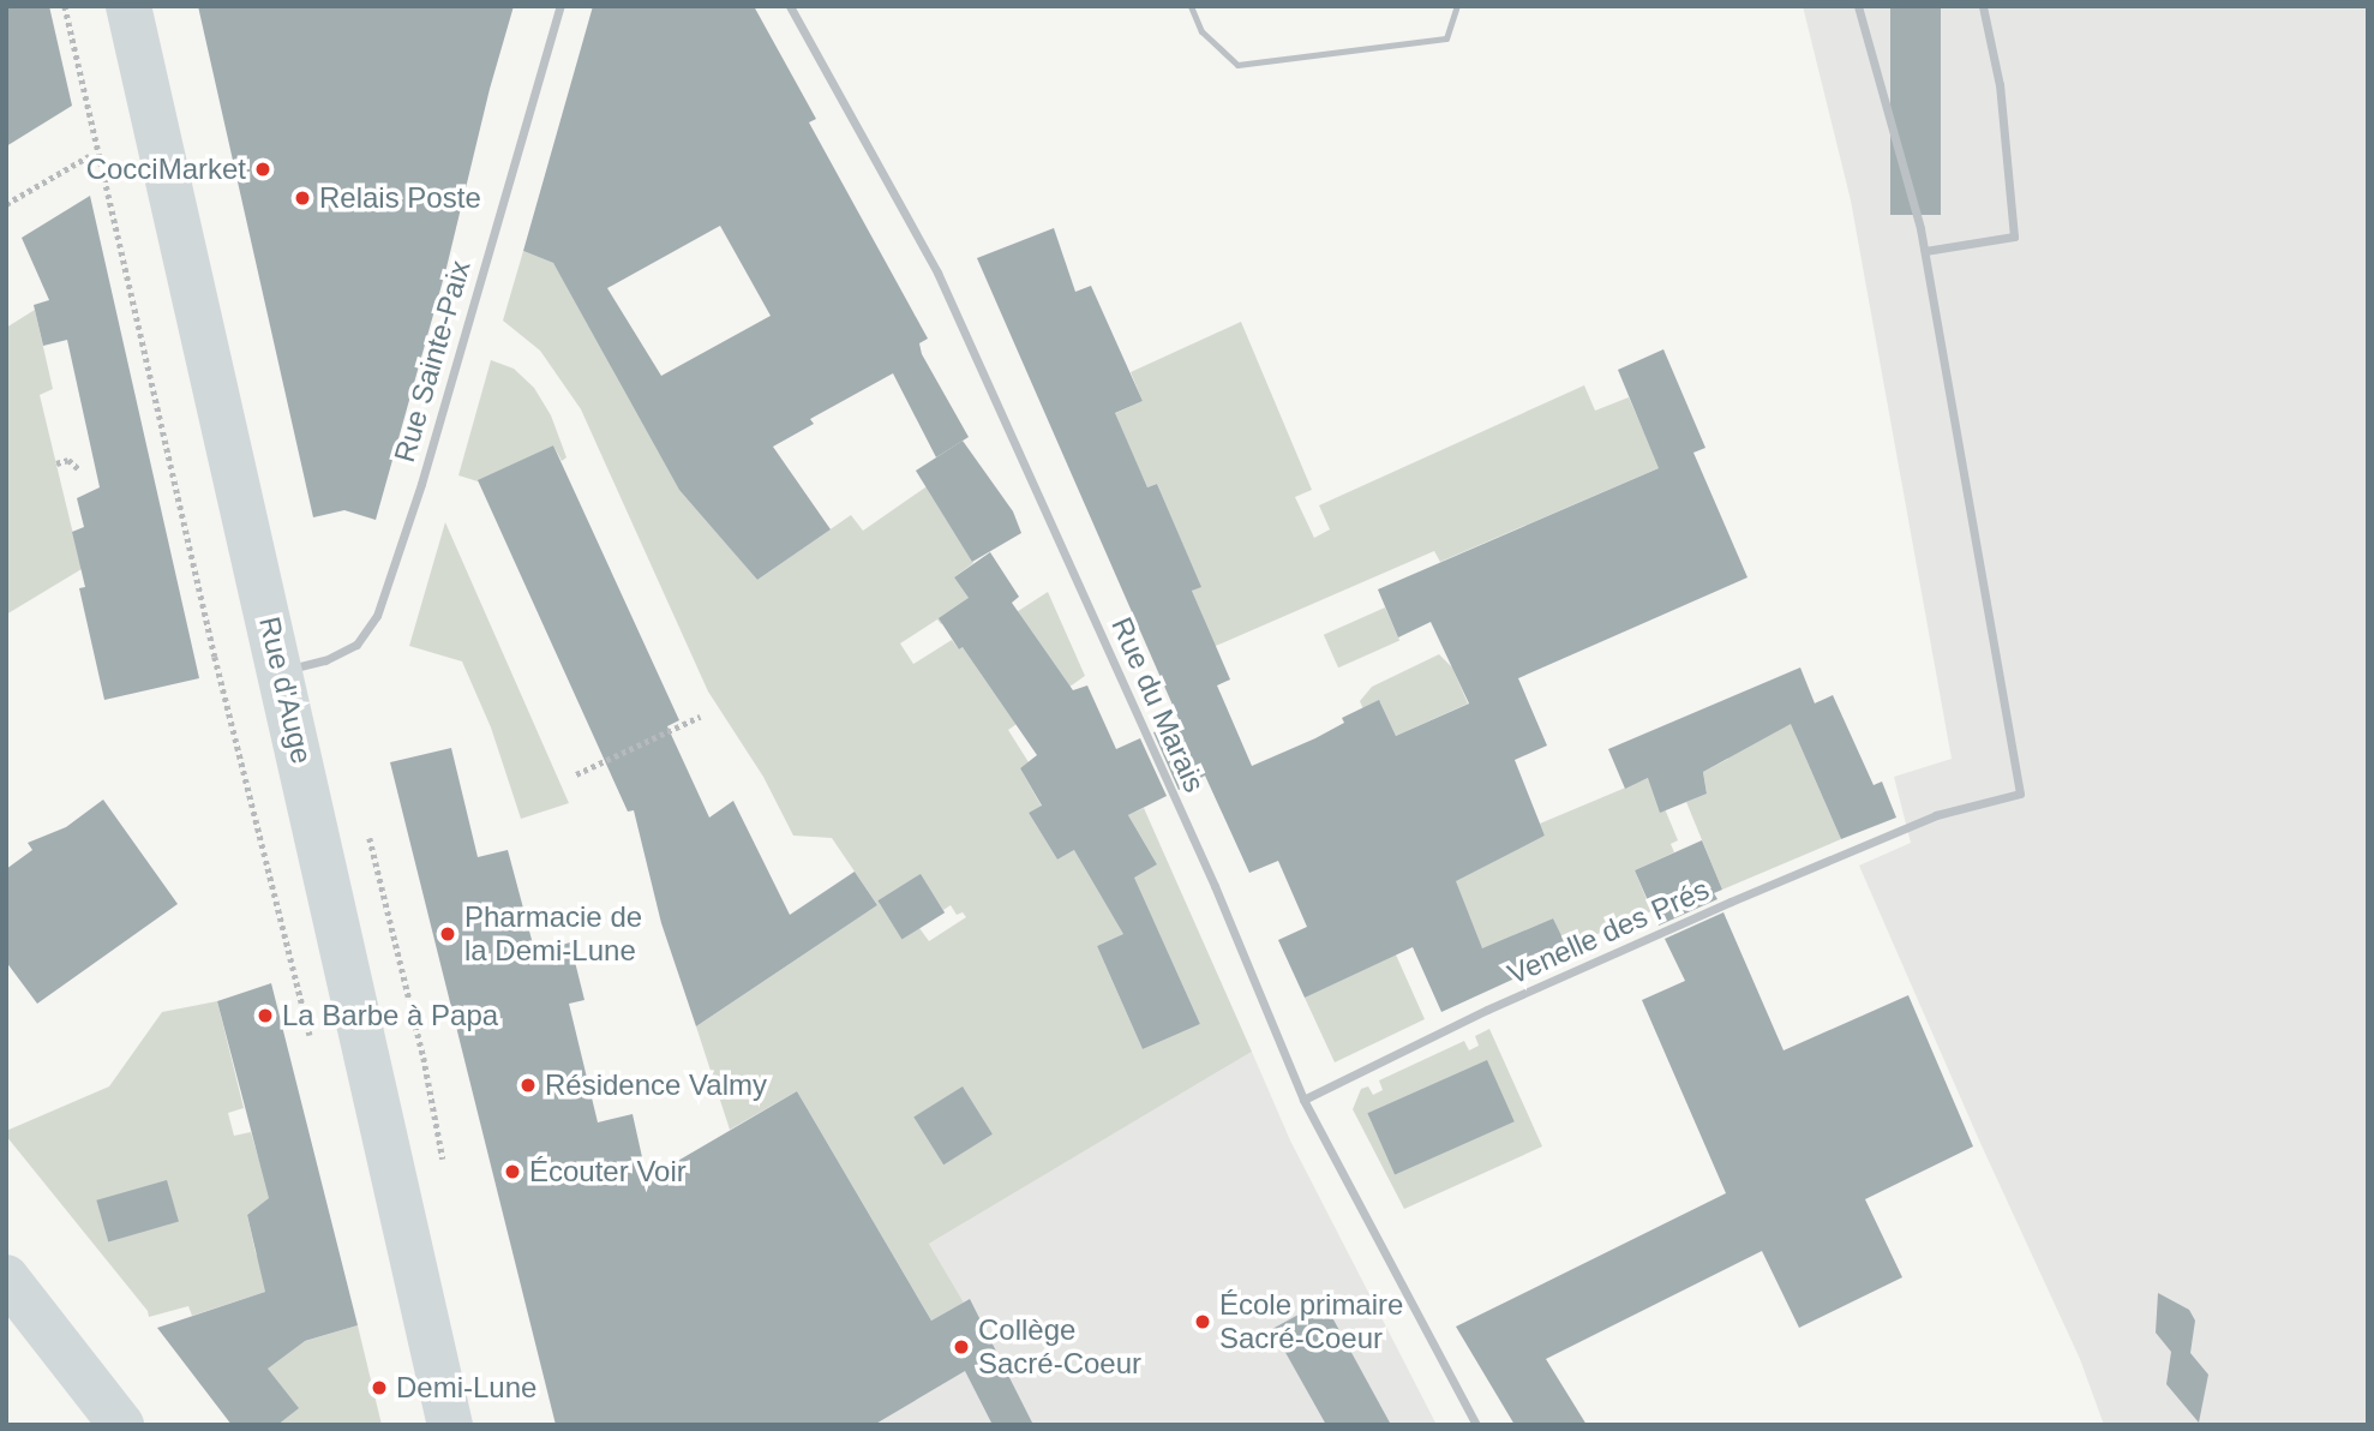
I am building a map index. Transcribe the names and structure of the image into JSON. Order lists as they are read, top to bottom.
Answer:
{
  "streets": {
    "main road": ["Rue d'Auge"],
    "street": ["Rue Sainte-Paix", "Rue du Marais", "Venelle des Prés"]
  },
  "crossings": [
    ["Rue Sainte-Paix", "Rue d'Auge"],
    ["Rue du Marais", "Venelle des Prés"]
  ],
  "places": [
    "CocciMarket",
    "Relais Poste",
    "Pharmacie de la Demi-Lune",
    "La Barbe à Papa",
    "Résidence Valmy",
    "Écouter Voir",
    "École primaire Sacré-Coeur",
    "Collège Sacré-Coeur",
    "Demi-Lune"
  ]
}
